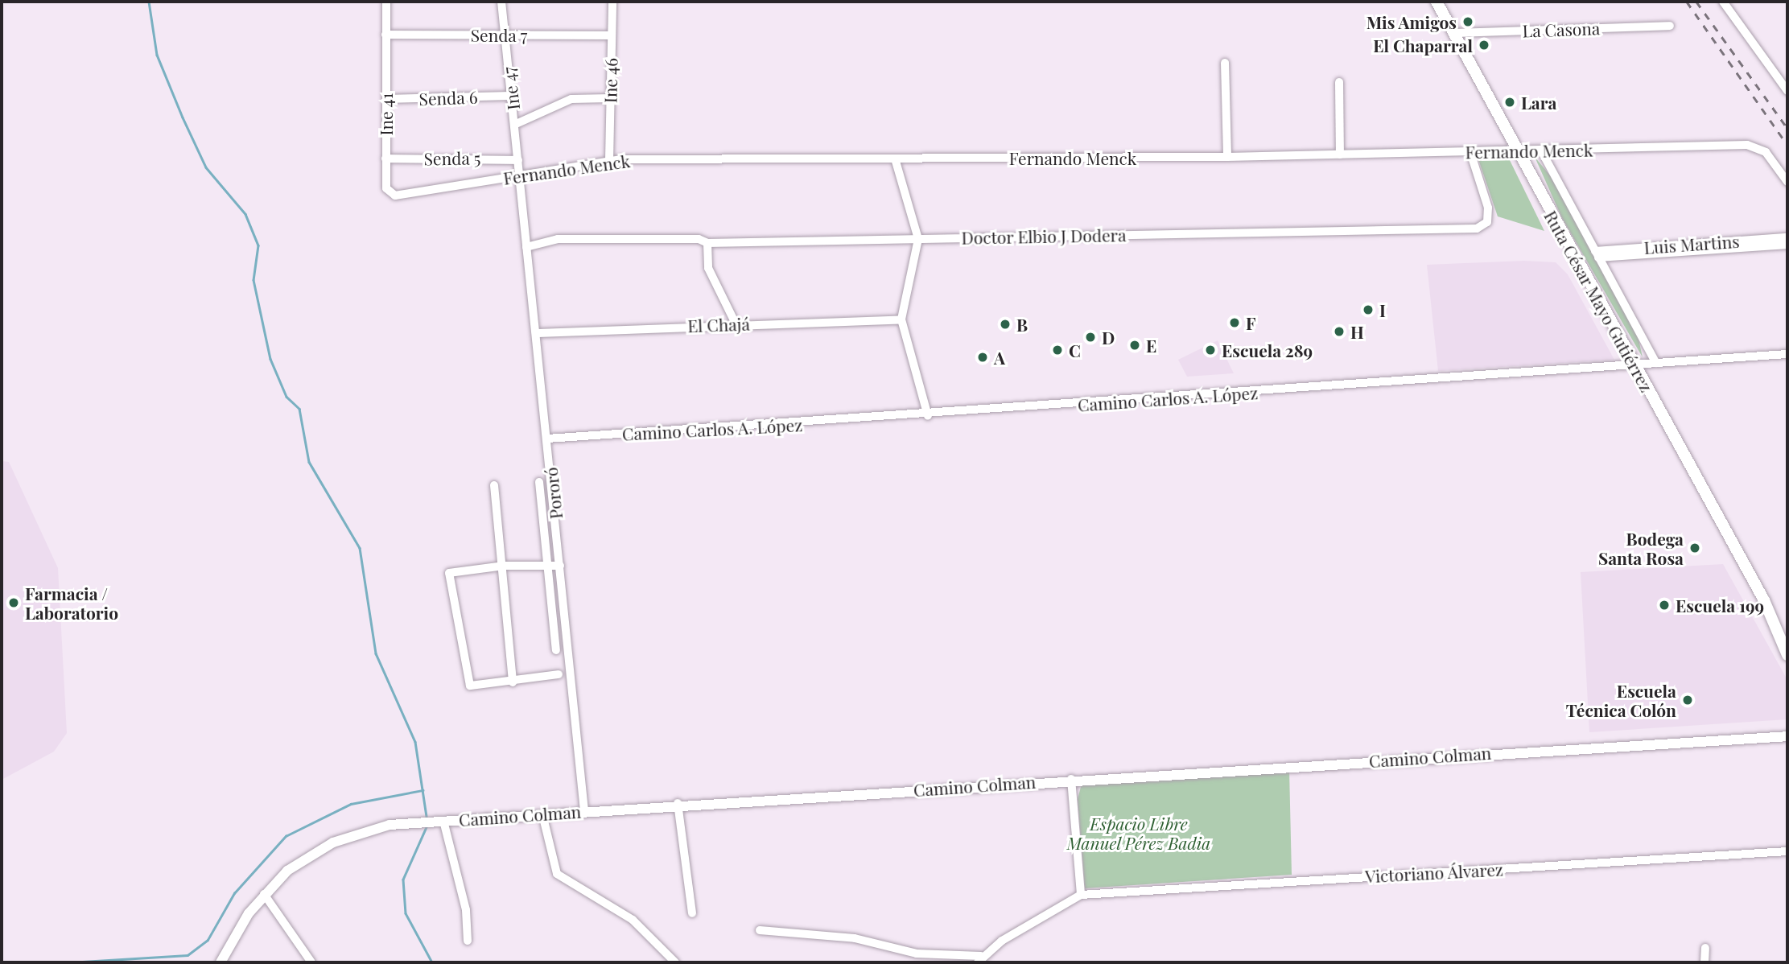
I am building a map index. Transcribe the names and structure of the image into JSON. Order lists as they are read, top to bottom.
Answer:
{
  "streets": {
    "main road": ["Ruta César Mayo Gutiérrez"],
    "street": [
      "La Casona",
      "Senda 7",
      "Ine 46",
      "Ine 47",
      "Senda 6",
      "Ine 41",
      "Fernando Menck",
      "Senda 5",
      "Doctor Elbio J Dodera",
      "Luis Martins",
      "El Chajá",
      "Camino Carlos A. López",
      "Pororó",
      "Camino Colman",
      "Victoriano Álvarez"
    ]
  },
  "crossings": [
    ["La Casona", "Ruta César Mayo Gutiérrez"],
    ["Senda 7", "Ine 46"],
    ["Senda 7", "Ine 47"],
    ["Senda 7", "Ine 41"],
    ["Ine 46", "Fernando Menck"],
    ["Ine 47", "Senda 6"],
    ["Ine 47", "Fernando Menck"],
    ["Ine 47", "Senda 5"],
    ["Ine 47", "Pororó"],
    ["Senda 6", "Ine 41"],
    ["Ine 41", "Fernando Menck"],
    ["Ine 41", "Senda 5"],
    ["Fernando Menck", "Doctor Elbio J Dodera"],
    ["Fernando Menck", "Ruta César Mayo Gutiérrez"],
    ["Fernando Menck", "Pororó"],
    ["Doctor Elbio J Dodera", "Pororó"],
    ["Luis Martins", "Ruta César Mayo Gutiérrez"],
    ["Ruta César Mayo Gutiérrez", "Camino Carlos A. López"],
    ["El Chajá", "Pororó"],
    ["Camino Carlos A. López", "Pororó"],
    ["Pororó", "Camino Colman"]
  ],
  "parks": ["Espacio Libre Manuel Pérez Badia"],
  "places": [
    "Mis Amigos",
    "El Chaparral",
    "Lara",
    "I",
    "F",
    "B",
    "H",
    "D",
    "E",
    "C",
    "Escuela 289",
    "A",
    "Bodega Santa Rosa",
    "Farmacia / Laboratorio",
    "Escuela 199",
    "Escuela Técnica Colón"
  ]
}
